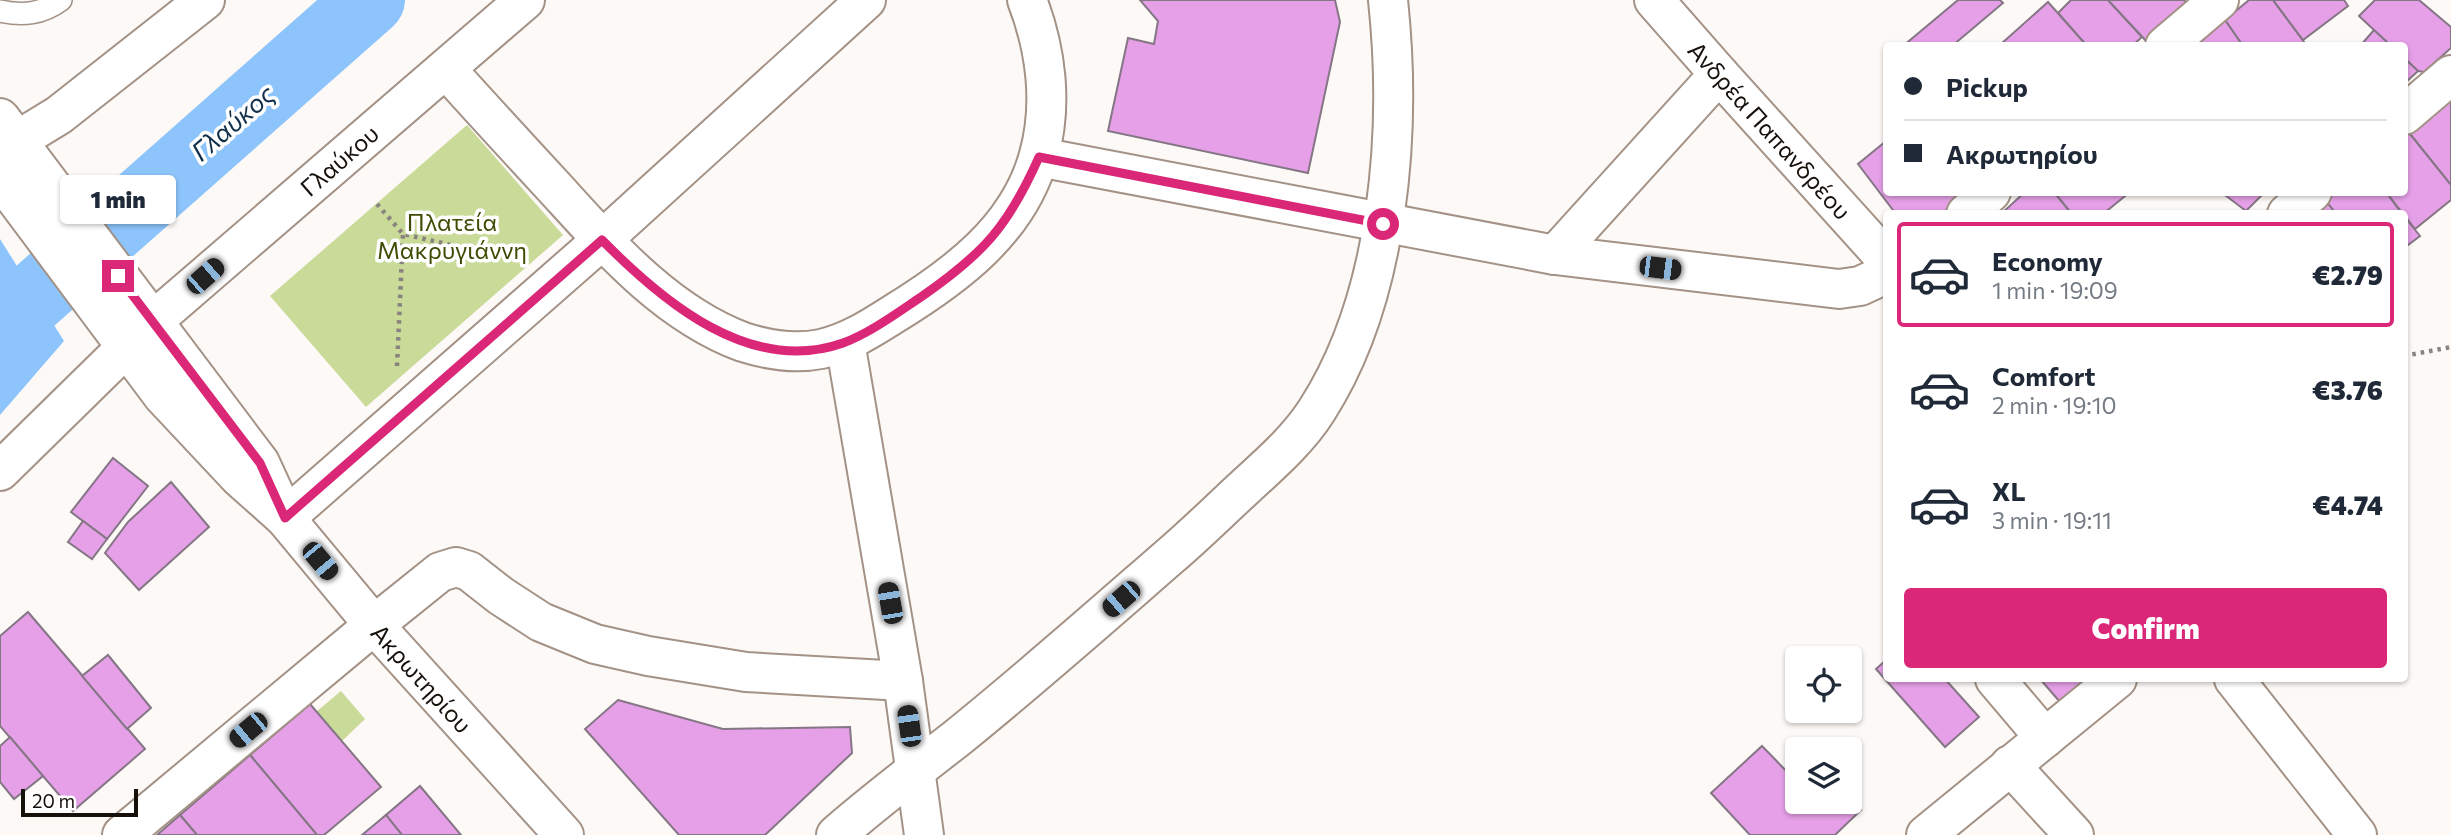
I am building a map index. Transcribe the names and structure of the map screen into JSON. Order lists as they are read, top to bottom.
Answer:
{
  "streets": {
    "street": ["Ανδρέα Παπανδρέου", "Γλαύκου", "Ακρωτηρίου"]
  },
  "crossings": [
    ["Γλαύκου", "Ακρωτηρίου"]
  ],
  "water": ["Γλαύκος"],
  "parks": ["Πλατεία Μακρυγιάννη"],
  "scale_bar": "20 m",
  "page": {
    "banner": ["Pickup", "Ακρωτηρίου"],
    "bubble": "1 min",
    "list": [
      {
        "name": "Economy",
        "note": "1 min · 19:09",
        "value": "€2.79"
      },
      {
        "name": "Comfort",
        "note": "2 min · 19:10",
        "value": "€3.76"
      },
      {
        "name": "XL",
        "note": "3 min · 19:11",
        "value": "€4.74"
      }
    ],
    "buttons": "Confirm",
    "scale": "20 m"
  }
}
